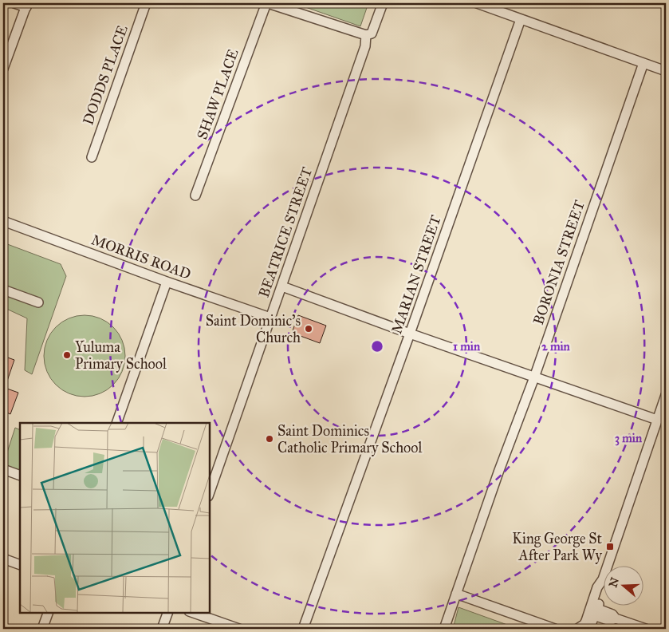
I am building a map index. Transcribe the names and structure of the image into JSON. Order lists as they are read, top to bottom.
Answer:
{
  "streets": {
    "street": [
      "DODDS PLACE",
      "SHAW PLACE",
      "BEATRICE STREET",
      "MORRIS ROAD",
      "BORONIA STREET",
      "MARIAN STREET"
    ]
  },
  "crossings": [
    ["BEATRICE STREET", "MORRIS ROAD"]
  ],
  "places": {
    "other": ["Saint Dominic's Church", "Yuluma Primary School", "Saint Dominics Catholic Primary School"],
    "transit": ["King George St After Park Wy"]
  },
  "north": "left",
  "rings": ["1 min", "2 min", "3 min"]
}
